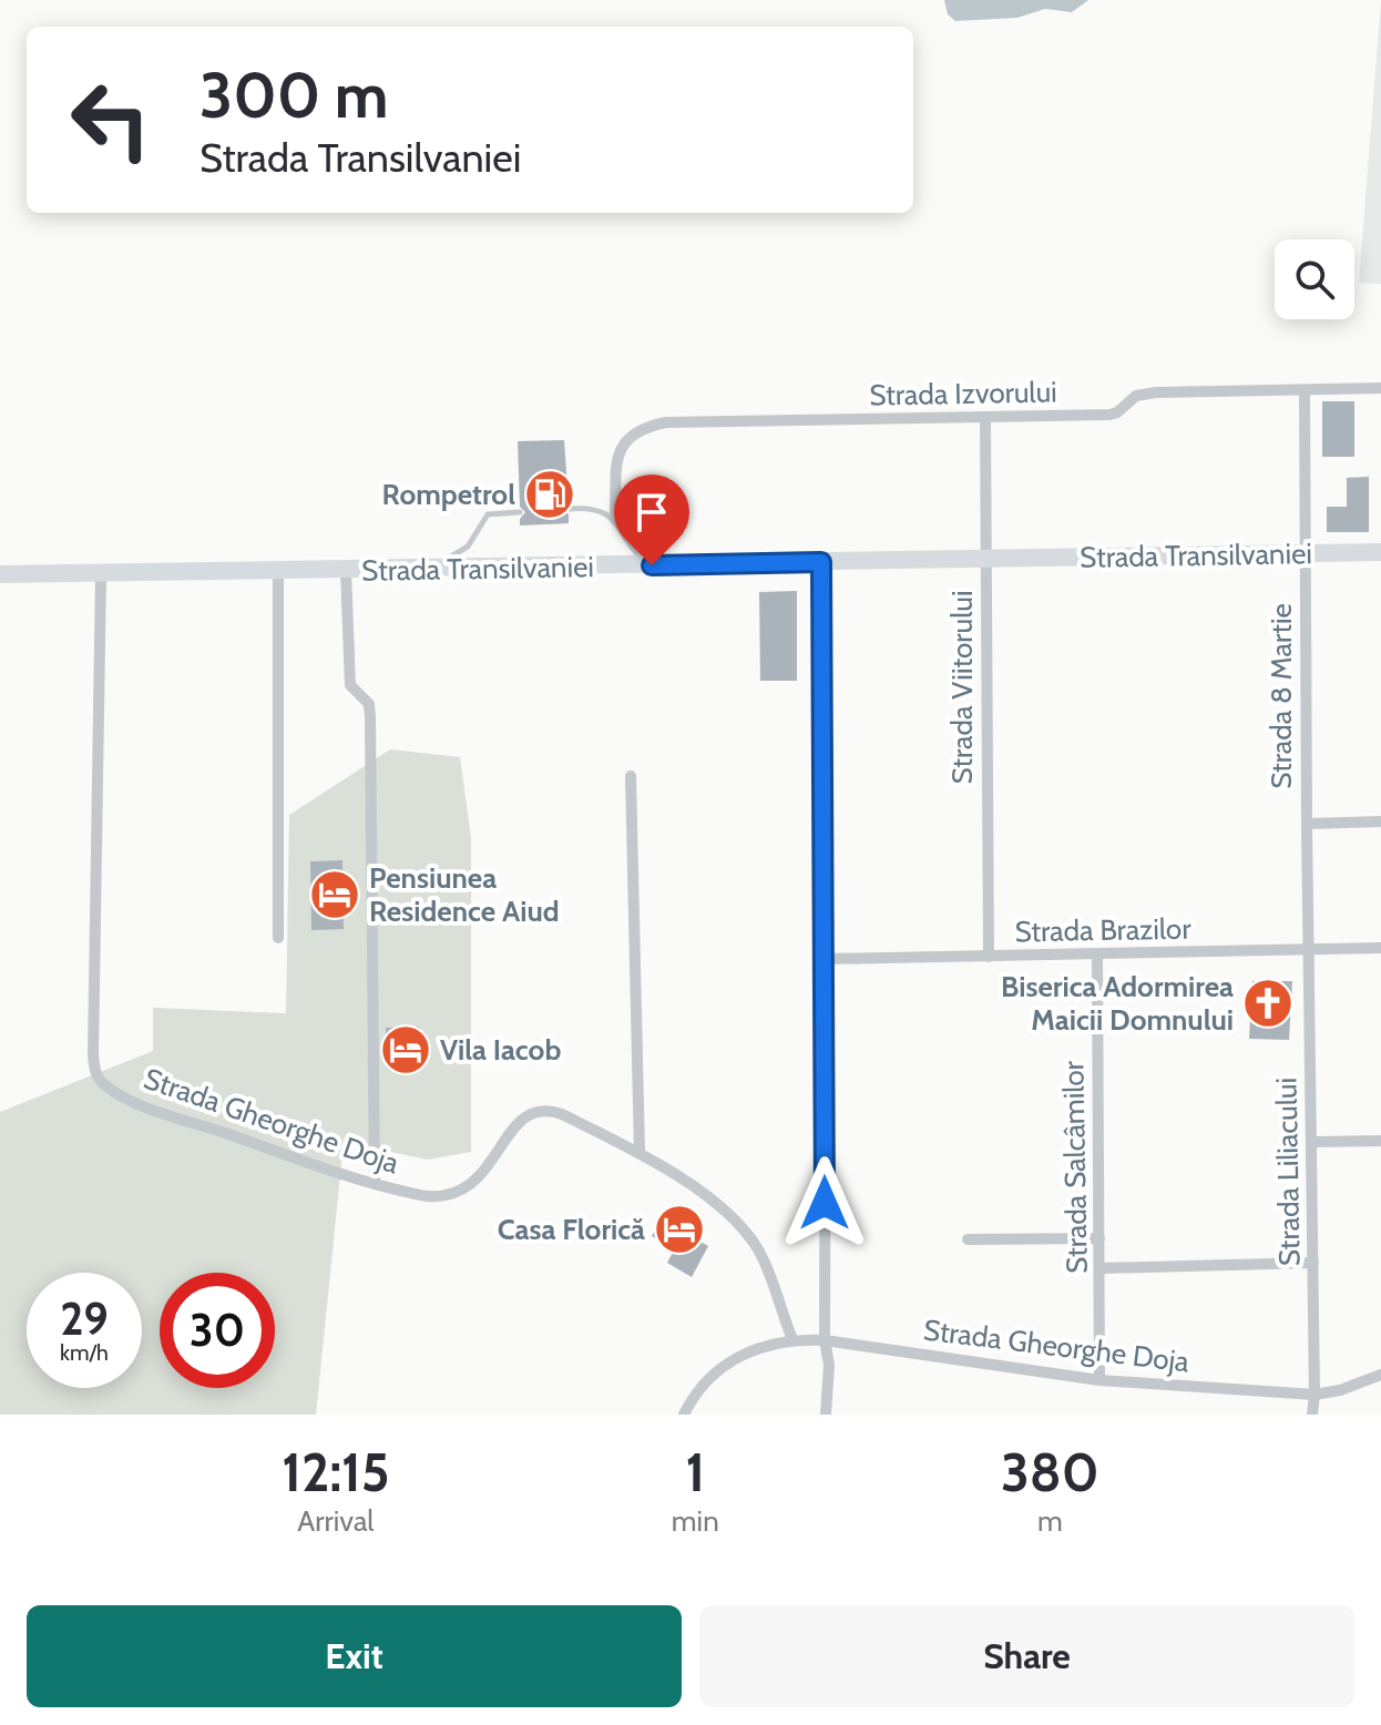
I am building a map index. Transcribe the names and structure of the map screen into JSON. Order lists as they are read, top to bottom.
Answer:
{
  "streets": {
    "main road": ["Strada Transilvaniei"],
    "street": [
      "Strada Izvorului",
      "Strada Viitorului",
      "Strada 8 Martie",
      "Strada Brazilor",
      "Strada Gheorghe Doja",
      "Strada Salcâmilor",
      "Strada Liliacului"
    ]
  },
  "crossings": [
    ["Strada Izvorului", "Strada Viitorului"],
    ["Strada Izvorului", "Strada 8 Martie"],
    ["Strada Transilvaniei", "Strada Viitorului"],
    ["Strada Transilvaniei", "Strada 8 Martie"],
    ["Strada Transilvaniei", "Strada Gheorghe Doja"],
    ["Strada Viitorului", "Strada Brazilor"],
    ["Strada 8 Martie", "Strada Brazilor"],
    ["Strada 8 Martie", "Strada Liliacului"],
    ["Strada Brazilor", "Strada Salcâmilor"],
    ["Strada Brazilor", "Strada Liliacului"],
    ["Strada Gheorghe Doja", "Strada Salcâmilor"],
    ["Strada Gheorghe Doja", "Strada Liliacului"]
  ],
  "places": {
    "fuel station": ["Rompetrol"],
    "hotel": ["Pensiunea Residence Aiud", "Vila Iacob", "Casa Florică"],
    "church": ["Biserica Adormirea Maicii Domnului"]
  },
  "page": {
    "turn": ["300 m", "Strada Transilvaniei"],
    "speed": "29 km/h",
    "limit": "30",
    "eta": [
      "12:15",
      "Arrival",
      "1",
      "min",
      "380",
      "m"
    ],
    "buttons": ["Exit", "Share"]
  }
}
